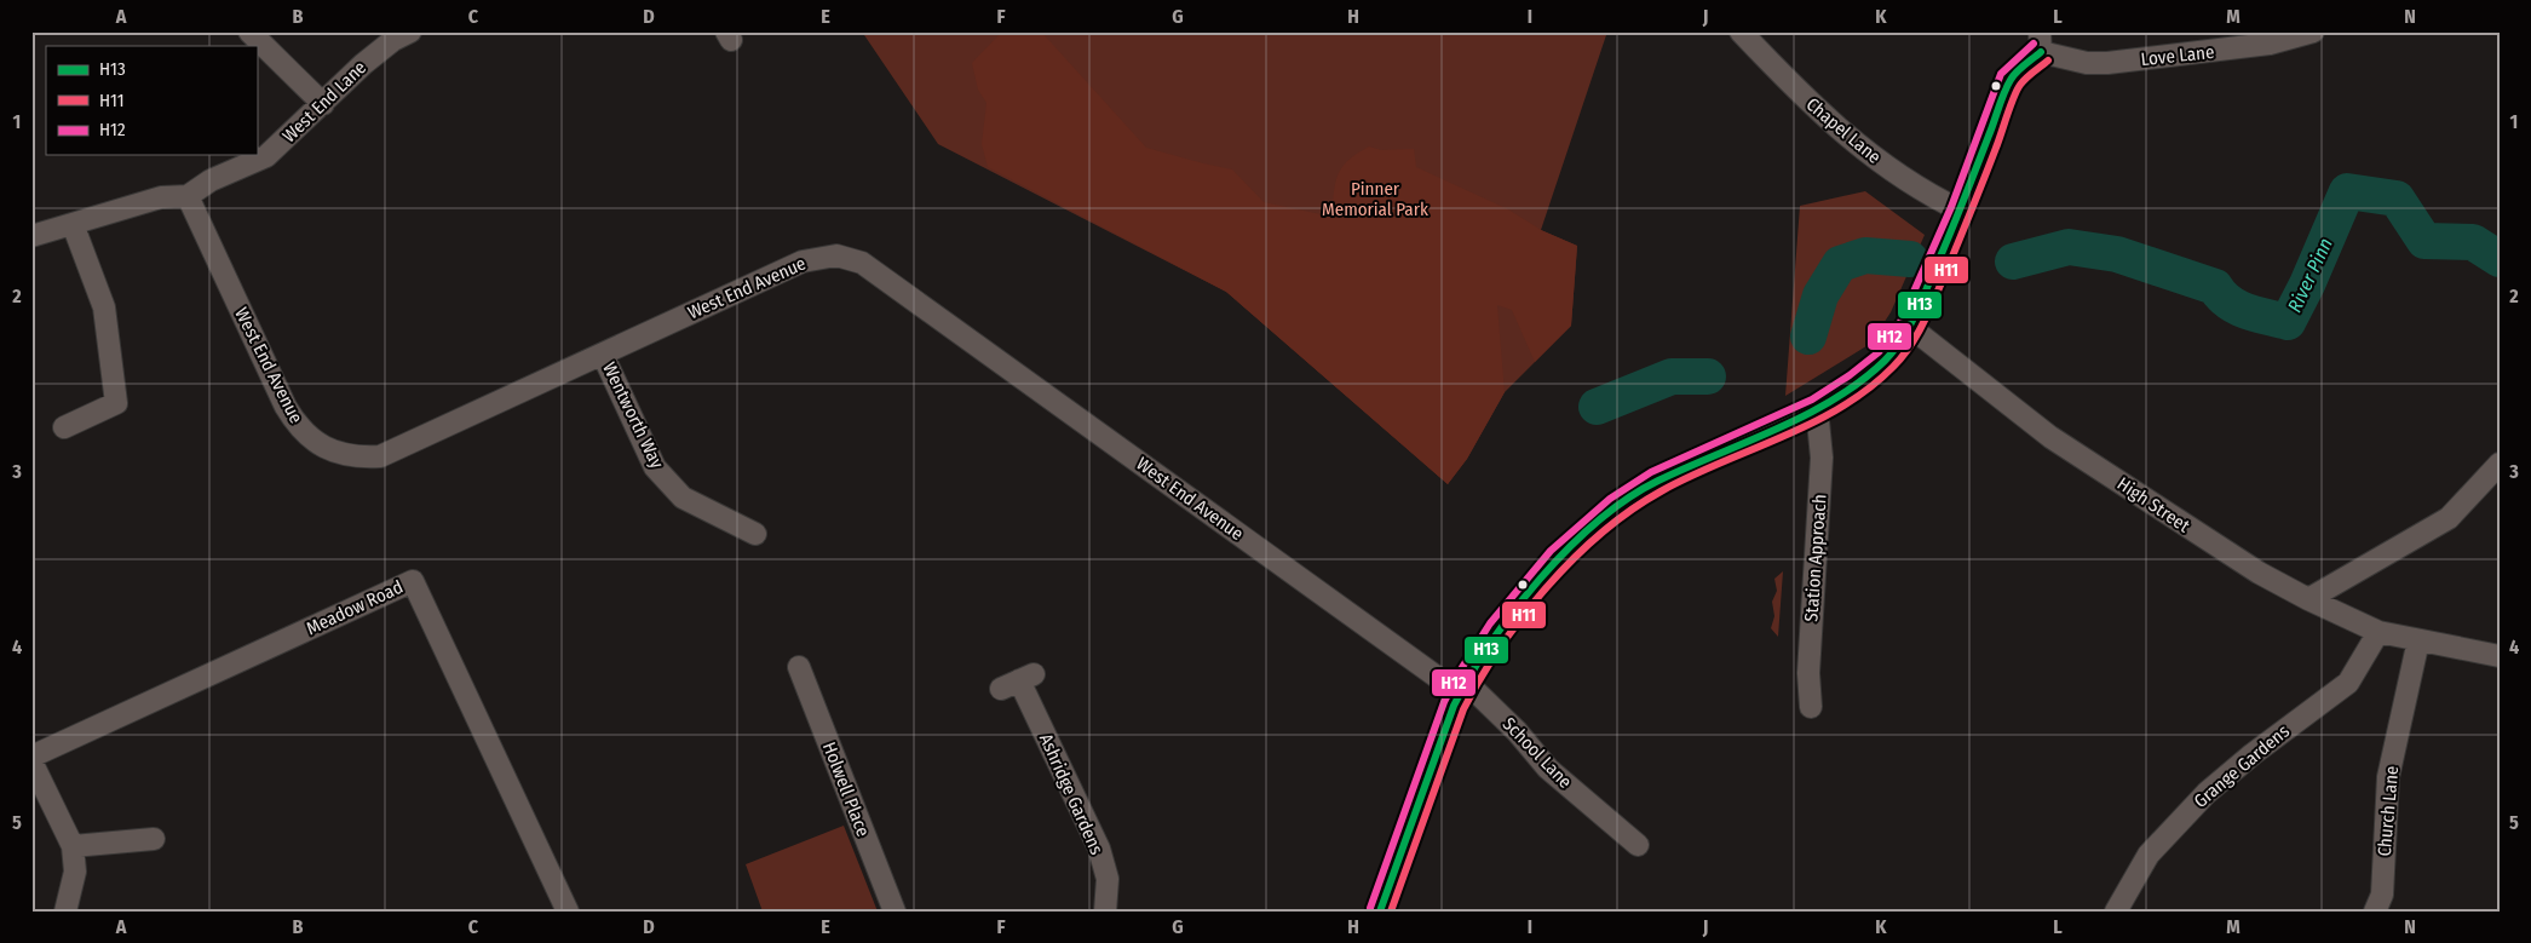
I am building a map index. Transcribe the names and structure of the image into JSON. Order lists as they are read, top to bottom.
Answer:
{
  "streets": {
    "street": [
      "Love Lane",
      "West End Lane",
      "Chapel Lane",
      "West End Avenue",
      "Wentworth Way",
      "High Street",
      "Station Approach",
      "Meadow Road",
      "School Lane",
      "Grange Gardens",
      "Holwell Place",
      "Ashridge Gardens",
      "Church Lane"
    ]
  },
  "crossings": [
    ["West End Lane", "West End Avenue"],
    ["West End Avenue", "Wentworth Way"],
    ["West End Avenue", "School Lane"],
    ["High Street", "Grange Gardens"],
    ["High Street", "Church Lane"]
  ],
  "water": ["River Pinn"],
  "parks": ["Pinner Memorial Park"],
  "lines": ["transit line H12", "transit line H13", "transit line H11"],
  "legend": ["H13", "H11", "H12"],
  "grid": {
    "columns": [
      "A",
      "B",
      "C",
      "D",
      "E",
      "F",
      "G",
      "H",
      "I",
      "J",
      "K",
      "L",
      "M",
      "N"
    ],
    "rows": [
      "1",
      "2",
      "3",
      "4",
      "5"
    ]
  }
}
